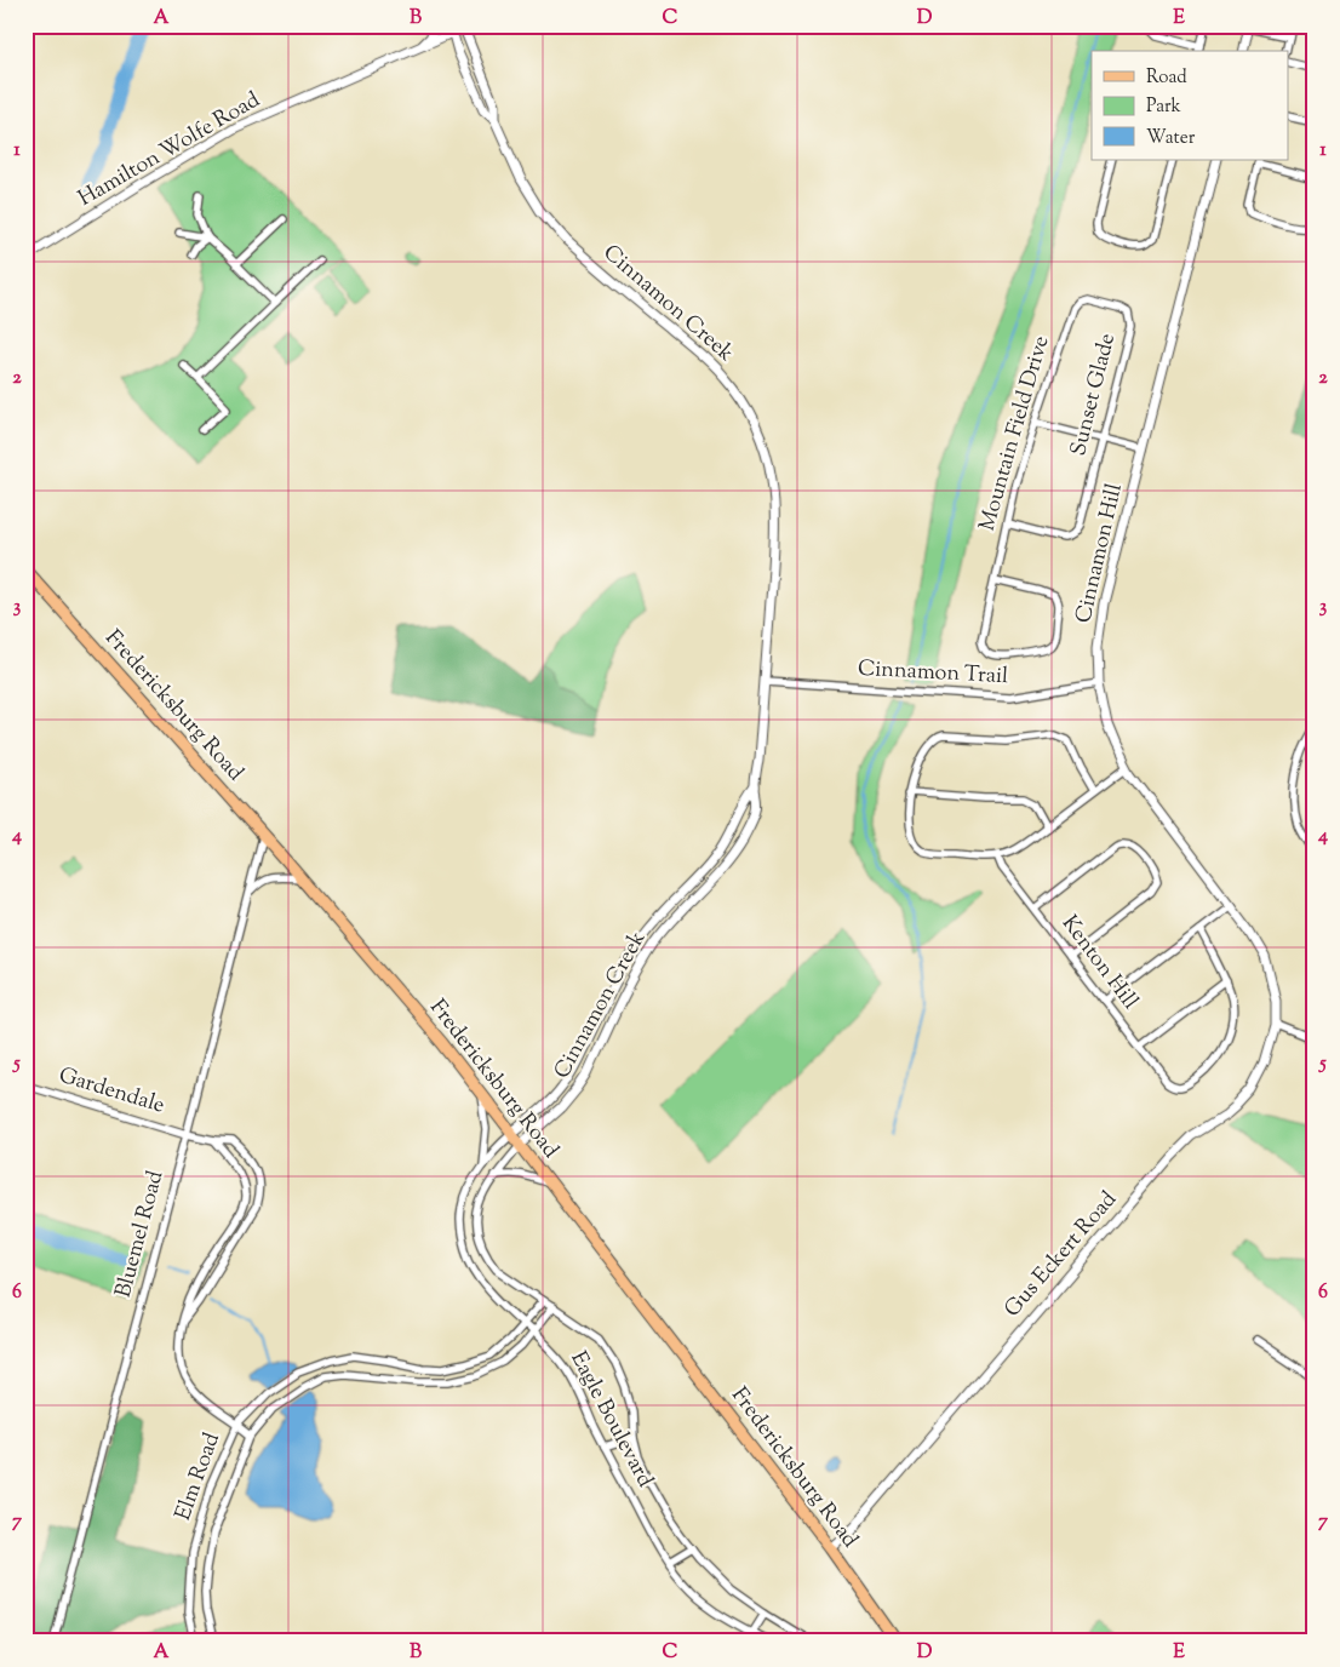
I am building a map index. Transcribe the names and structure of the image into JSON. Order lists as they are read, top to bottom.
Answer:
{
  "streets": {
    "main road": ["Fredericksburg Road"],
    "street": [
      "Hamilton Wolfe Road",
      "Cinnamon Creek",
      "Sunset Glade",
      "Mountain Field Drive",
      "Cinnamon Hill",
      "Cinnamon Trail",
      "Kenton Hill",
      "Gardendale",
      "Bluemel Road",
      "Gus Eckert Road",
      "Eagle Boulevard",
      "Elm Road"
    ]
  },
  "crossings": [
    ["Hamilton Wolfe Road", "Cinnamon Creek"],
    ["Cinnamon Creek", "Cinnamon Trail"],
    ["Cinnamon Creek", "Fredericksburg Road"],
    ["Cinnamon Creek", "Eagle Boulevard"],
    ["Sunset Glade", "Mountain Field Drive"],
    ["Cinnamon Hill", "Cinnamon Trail"],
    ["Cinnamon Hill", "Gus Eckert Road"],
    ["Fredericksburg Road", "Bluemel Road"],
    ["Fredericksburg Road", "Gus Eckert Road"],
    ["Fredericksburg Road", "Eagle Boulevard"],
    ["Gardendale", "Bluemel Road"],
    ["Eagle Boulevard", "Elm Road"]
  ],
  "legend": ["Road", "Park", "Water"],
  "grid": {
    "columns": [
      "A",
      "B",
      "C",
      "D",
      "E"
    ],
    "rows": [
      "1",
      "2",
      "3",
      "4",
      "5",
      "6",
      "7"
    ]
  }
}
